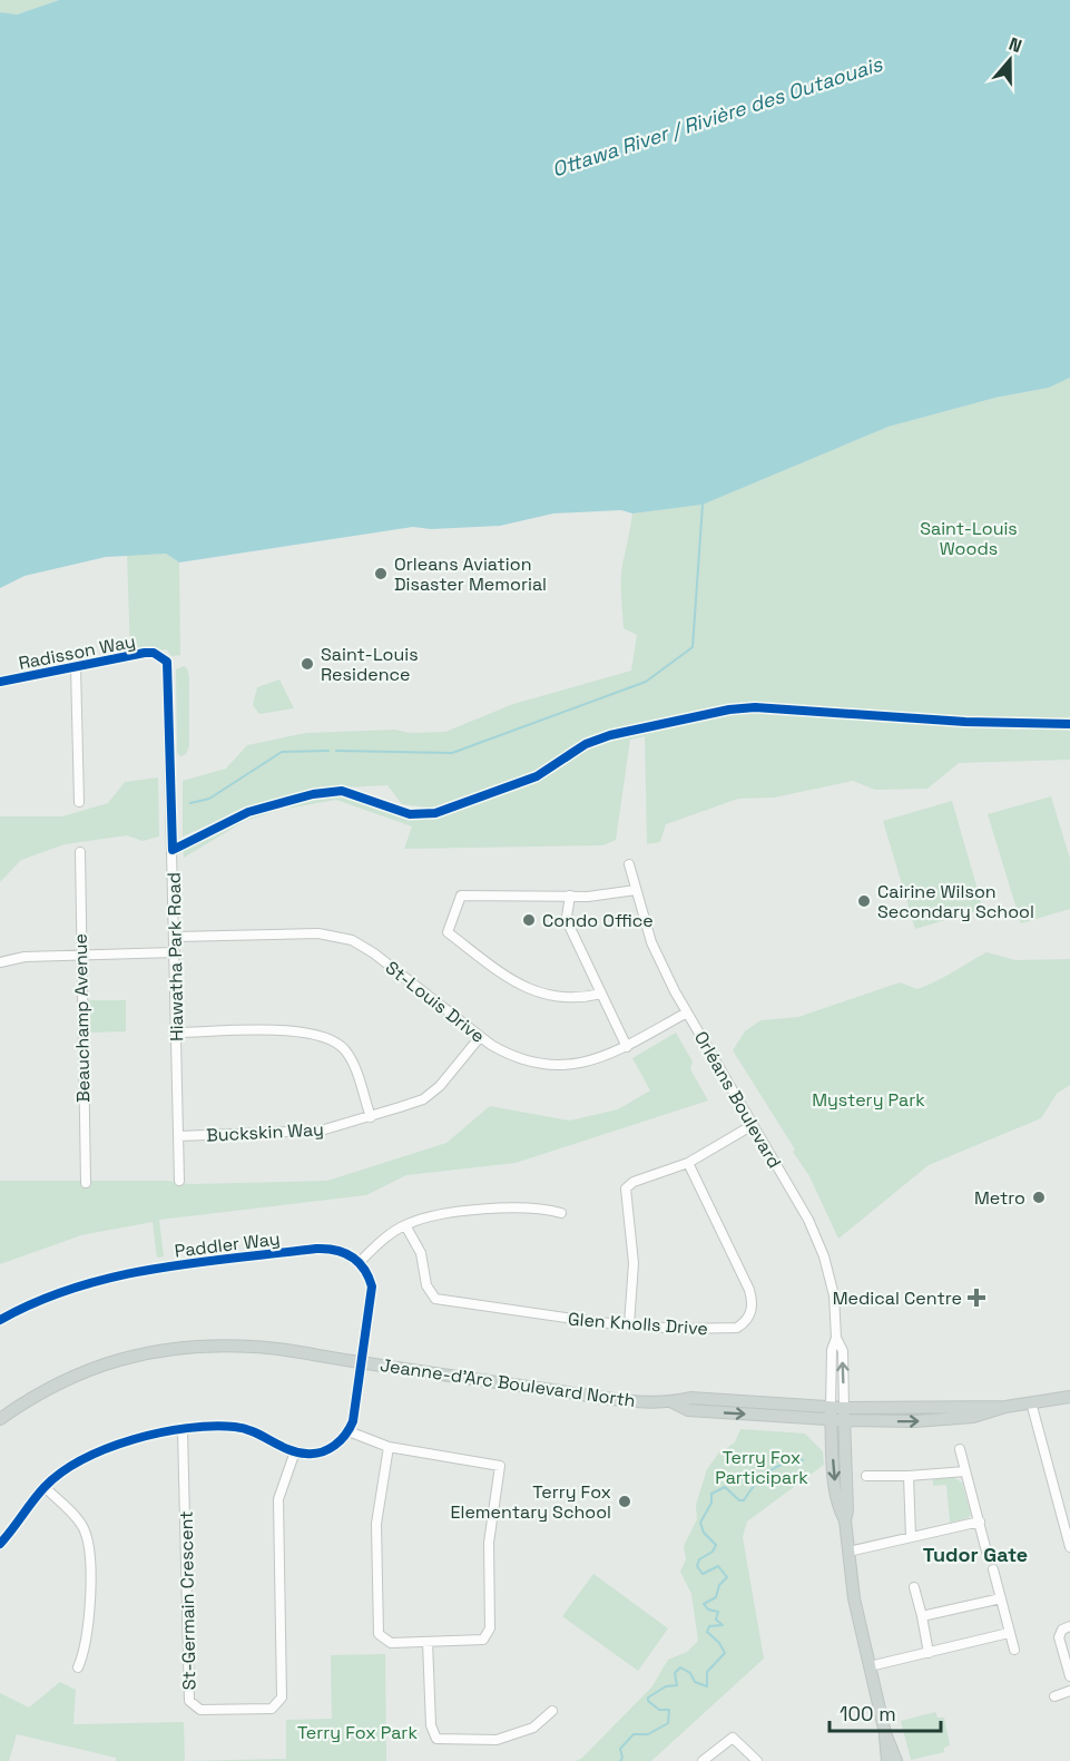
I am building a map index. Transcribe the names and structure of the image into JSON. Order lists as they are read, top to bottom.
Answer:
{
  "streets": {
    "main road": ["Orléans Boulevard", "Jeanne-d'Arc Boulevard North"],
    "street": [
      "Radisson Way",
      "Hiawatha Park Road",
      "St-Louis Drive",
      "Beauchamp Avenue",
      "Buckskin Way",
      "Paddler Way",
      "Glen Knolls Drive",
      "St-Germain Crescent"
    ]
  },
  "crossings": [
    ["Radisson Way", "Hiawatha Park Road"],
    ["Hiawatha Park Road", "St-Louis Drive"],
    ["Hiawatha Park Road", "Buckskin Way"],
    ["St-Louis Drive", "Orléans Boulevard"],
    ["St-Louis Drive", "Buckskin Way"],
    ["Orléans Boulevard", "Jeanne-d'Arc Boulevard North"]
  ],
  "districts": ["Tudor Gate"],
  "water": ["Ottawa River / Rivière des Outaouais"],
  "parks": [
    "Saint-Louis Woods",
    "Mystery Park",
    "Terry Fox Participark",
    "Terry Fox Park"
  ],
  "places": {
    "other": [
      "Orleans Aviation Disaster Memorial",
      "Saint-Louis Residence",
      "Cairine Wilson Secondary School",
      "Condo Office",
      "Metro",
      "Terry Fox Elementary School"
    ],
    "health": ["Medical Centre"]
  },
  "scale_bar": "100 m",
  "north": "top"
}
